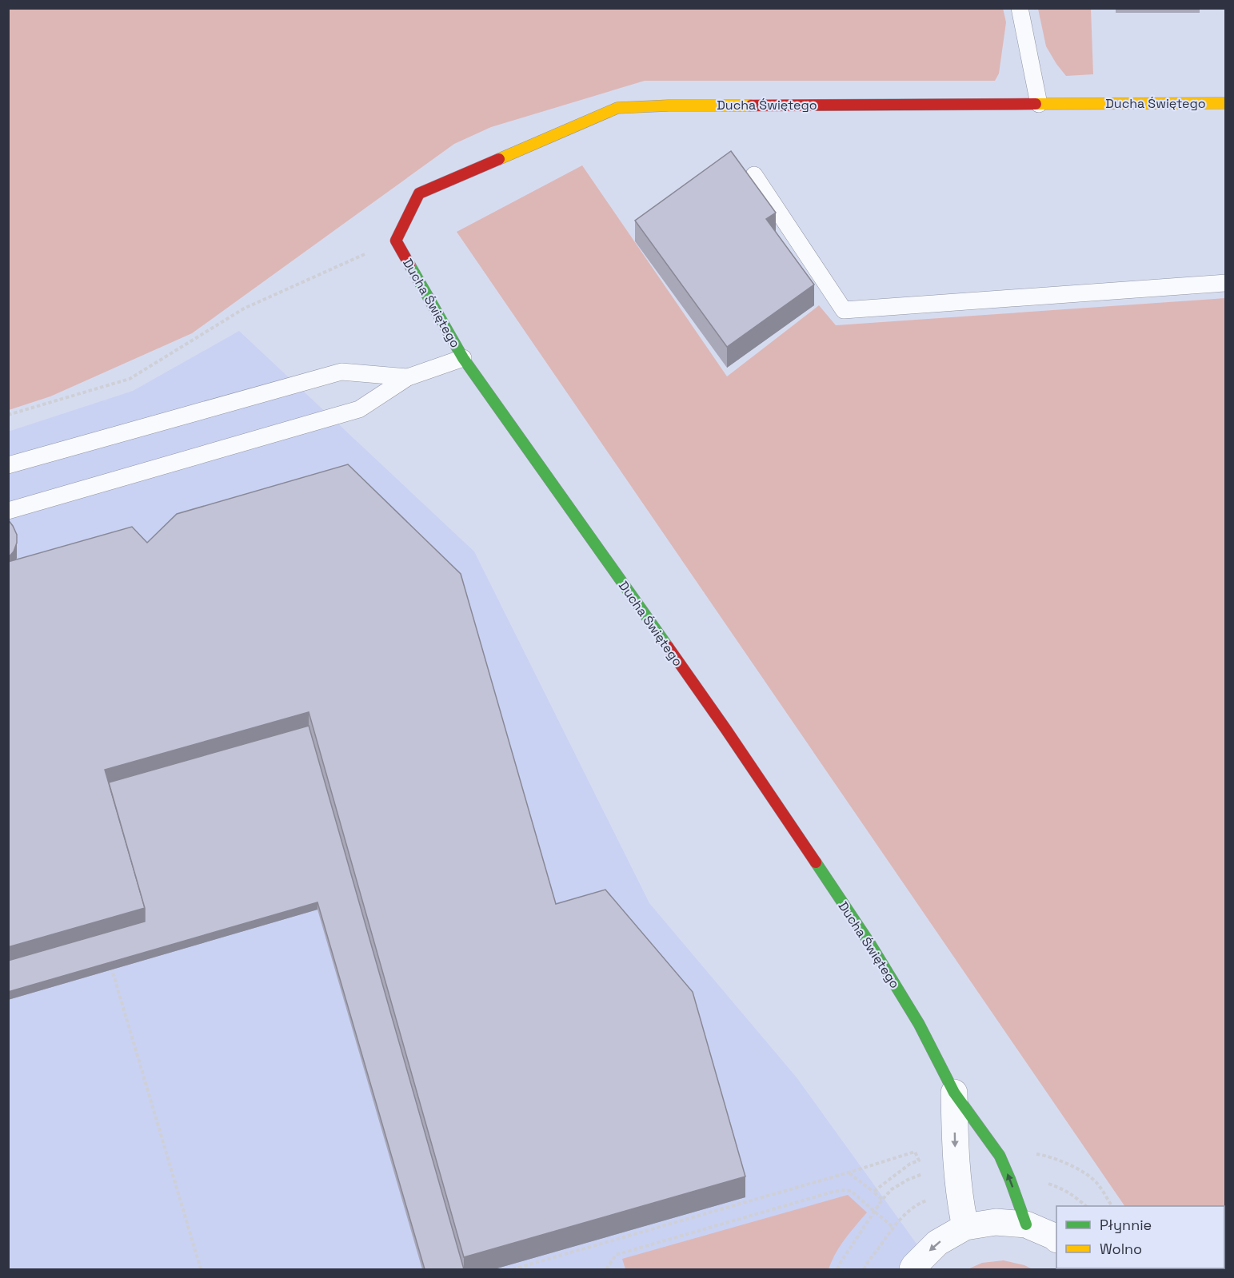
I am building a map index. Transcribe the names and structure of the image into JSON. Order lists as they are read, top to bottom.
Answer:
{
  "streets": {
    "street": ["Ducha Świętego"]
  },
  "legend": ["Płynnie", "Wolno"]
}
